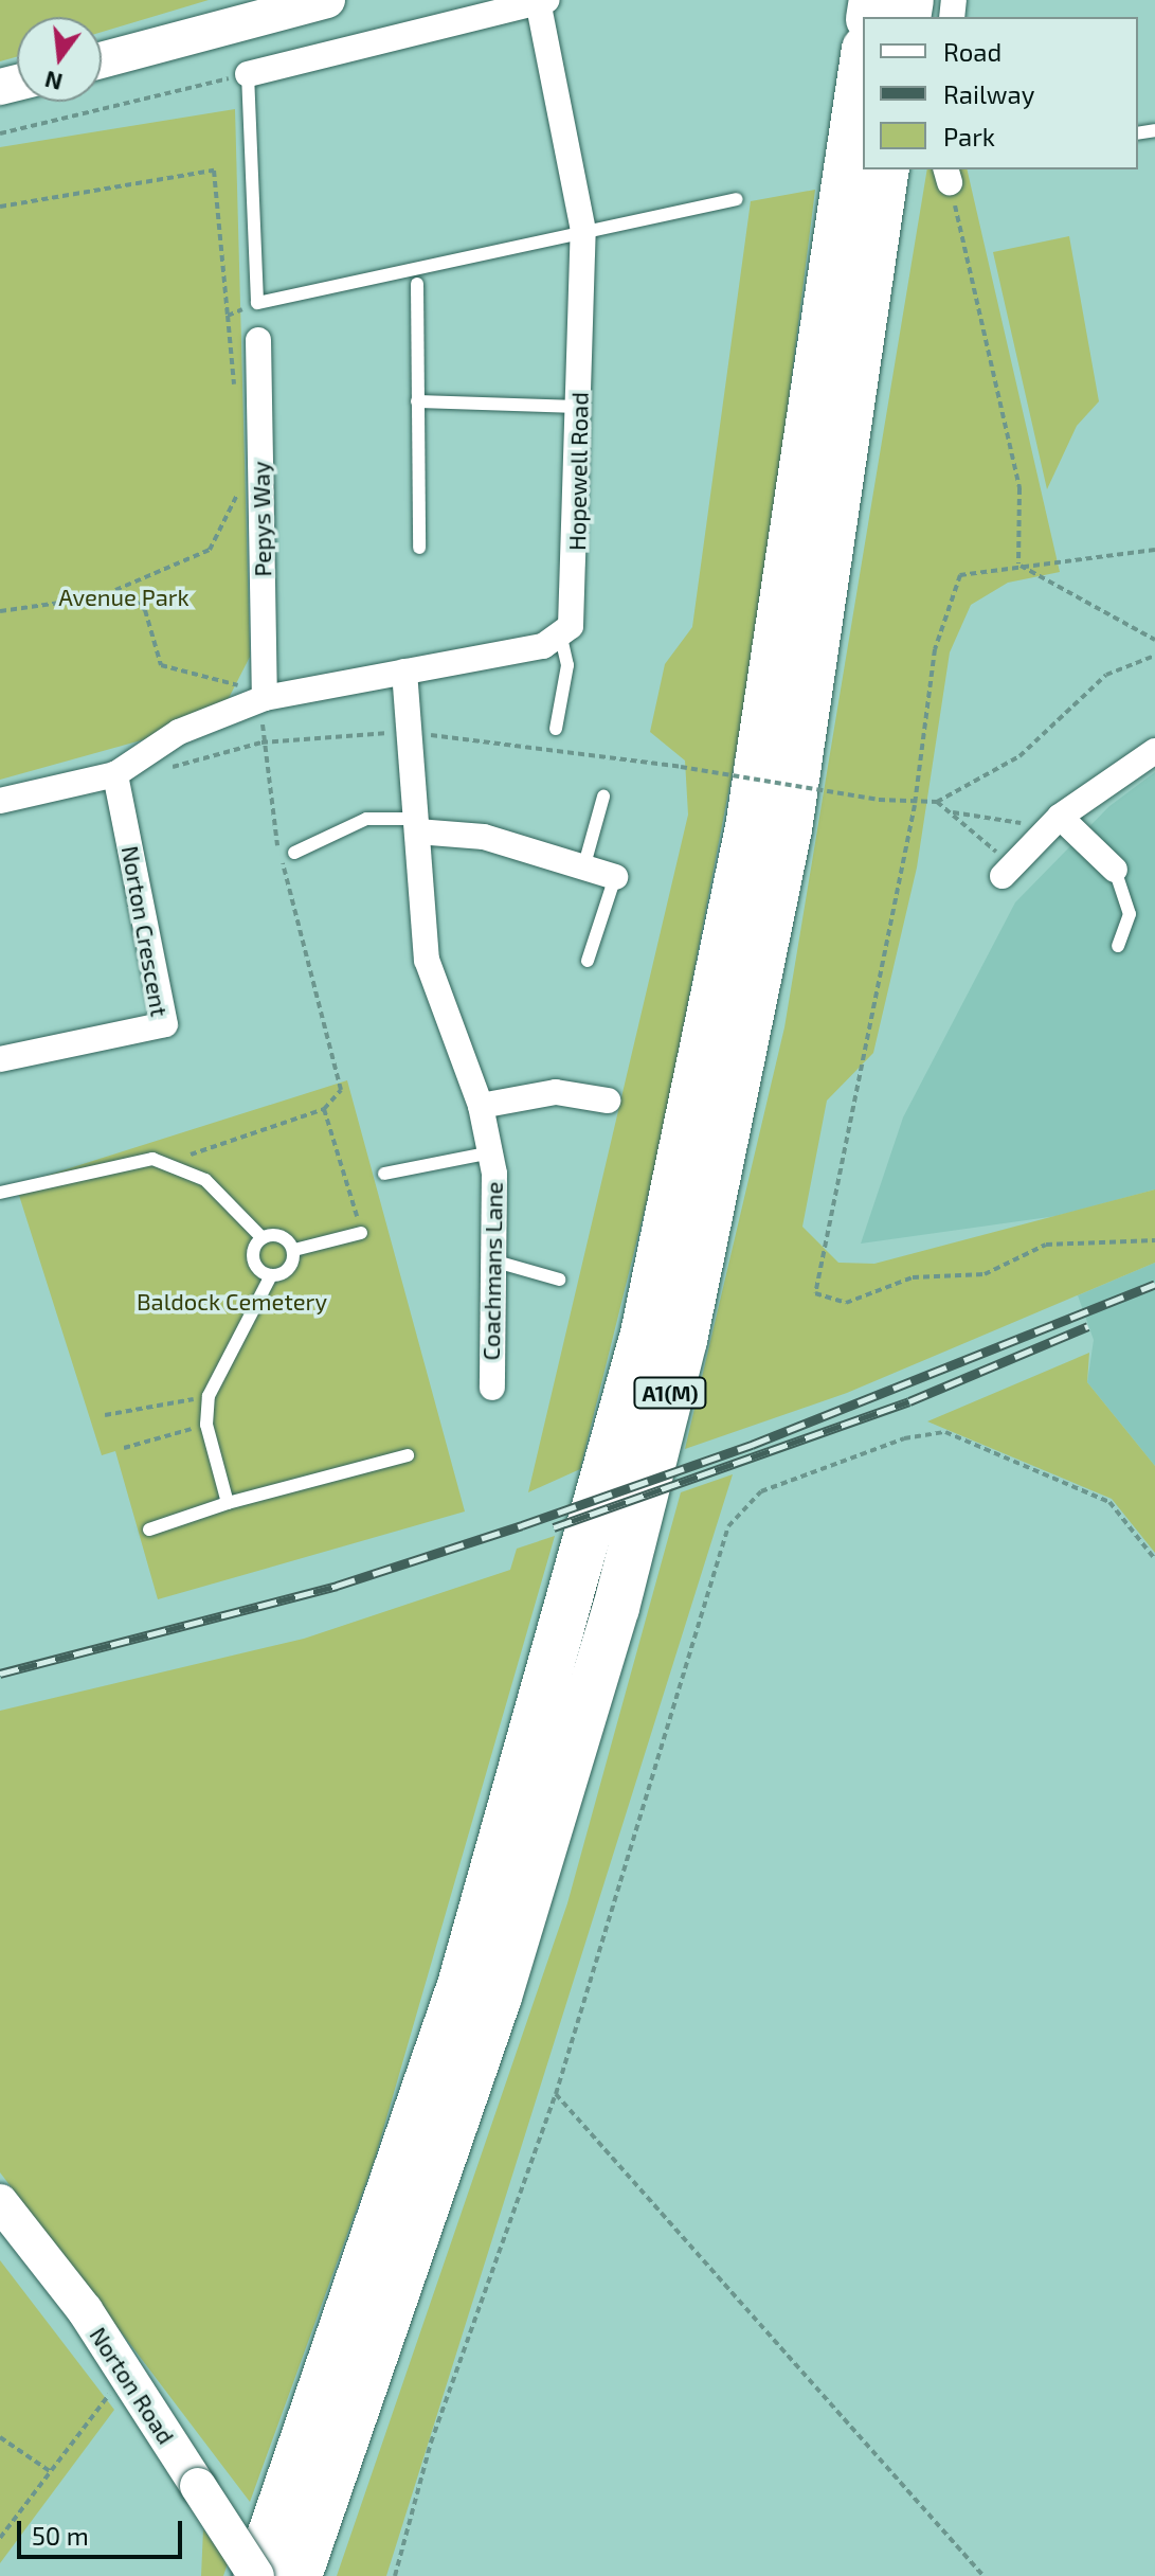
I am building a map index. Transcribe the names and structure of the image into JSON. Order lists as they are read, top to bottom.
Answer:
{
  "streets": {
    "highway": ["A1(M)"],
    "street": [
      "Hopewell Road",
      "Pepys Way",
      "Norton Crescent",
      "Coachmans Lane",
      "Norton Road"
    ]
  },
  "crossings": [
    ["A1(M)", "Norton Road"]
  ],
  "parks": ["Avenue Park", "Baldock Cemetery"],
  "legend": ["Road", "Railway", "Park"],
  "scale_bar": "50 m",
  "north": "bottom"
}
